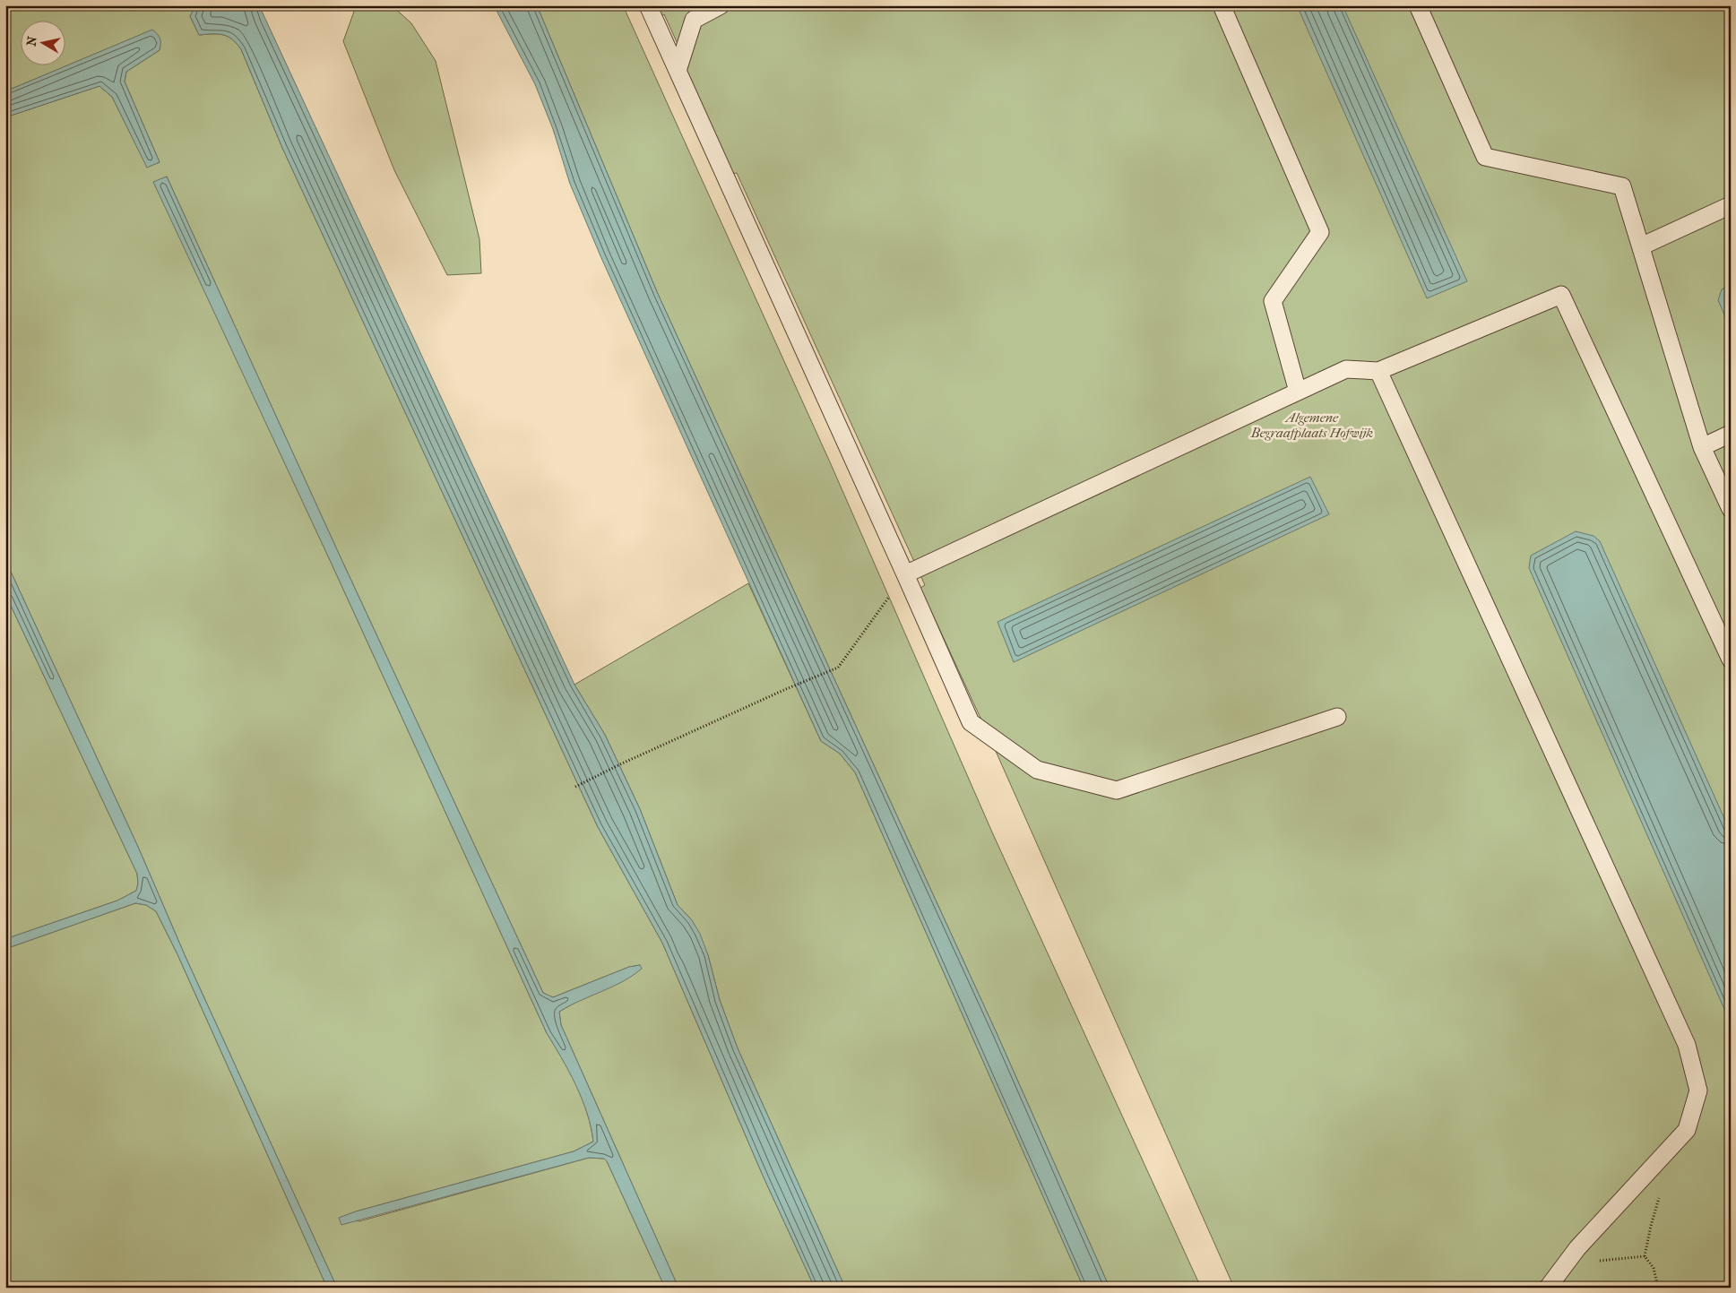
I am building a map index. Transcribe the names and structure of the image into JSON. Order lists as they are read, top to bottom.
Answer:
{
  "parks": ["Algemene Begraafplaats Hofwijk"],
  "north": "left"
}
